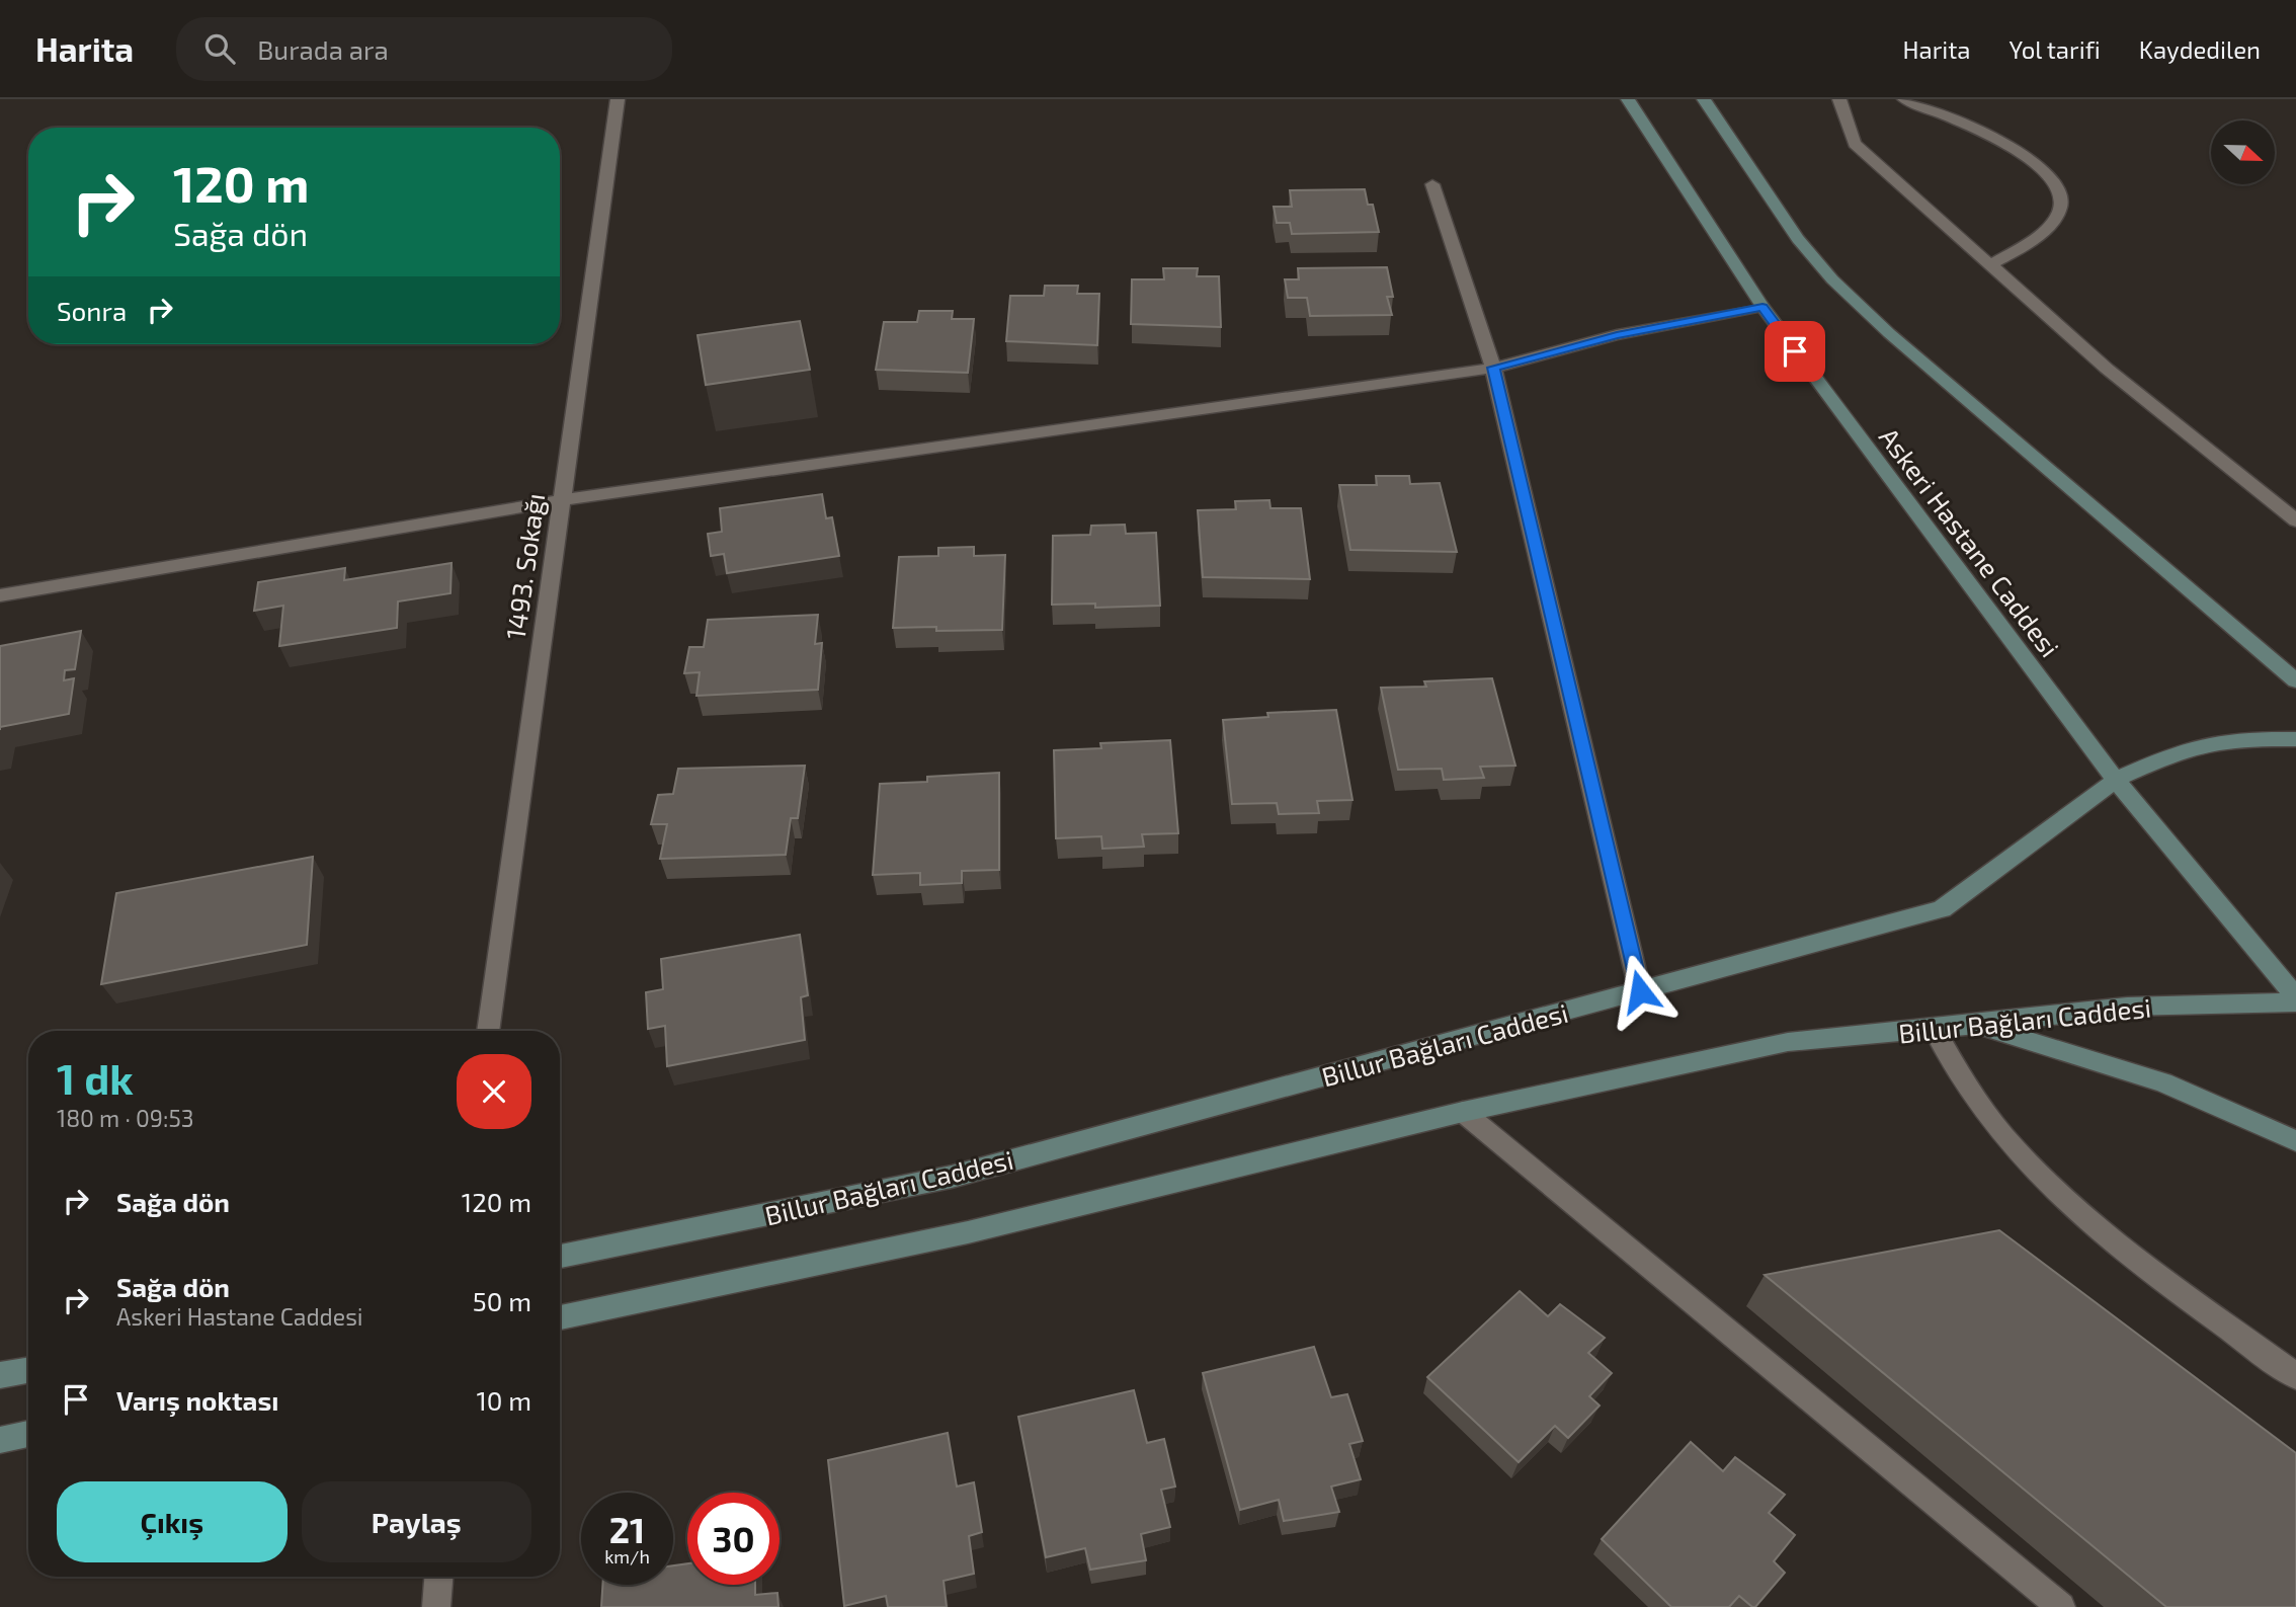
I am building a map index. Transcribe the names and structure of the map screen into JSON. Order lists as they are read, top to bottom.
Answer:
{
  "streets": {
    "street": ["Askeri Hastane Caddesi", "1493. Sokağı", "Billur Bağları Caddesi"]
  },
  "crossings": [
    ["Askeri Hastane Caddesi", "Billur Bağları Caddesi"]
  ],
  "north": "right",
  "page": {
    "header": "Harita",
    "search": "Burada ara",
    "nav": ["Harita", "Yol tarifi", "Kaydedilen"],
    "turn": ["120 m", "Sağa dön"],
    "then": "Sonra",
    "heading": ["1 dk", "180 m · 09:53"],
    "list": [
      {
        "name": "Sağa dön",
        "value": "120 m"
      },
      {
        "name": "Sağa dön",
        "note": "Askeri Hastane Caddesi",
        "value": "50 m"
      },
      {
        "name": "Varış noktası",
        "value": "10 m"
      }
    ],
    "buttons": ["Çıkış", "Paylaş"],
    "speed": "21 km/h",
    "limit": "30"
  }
}
